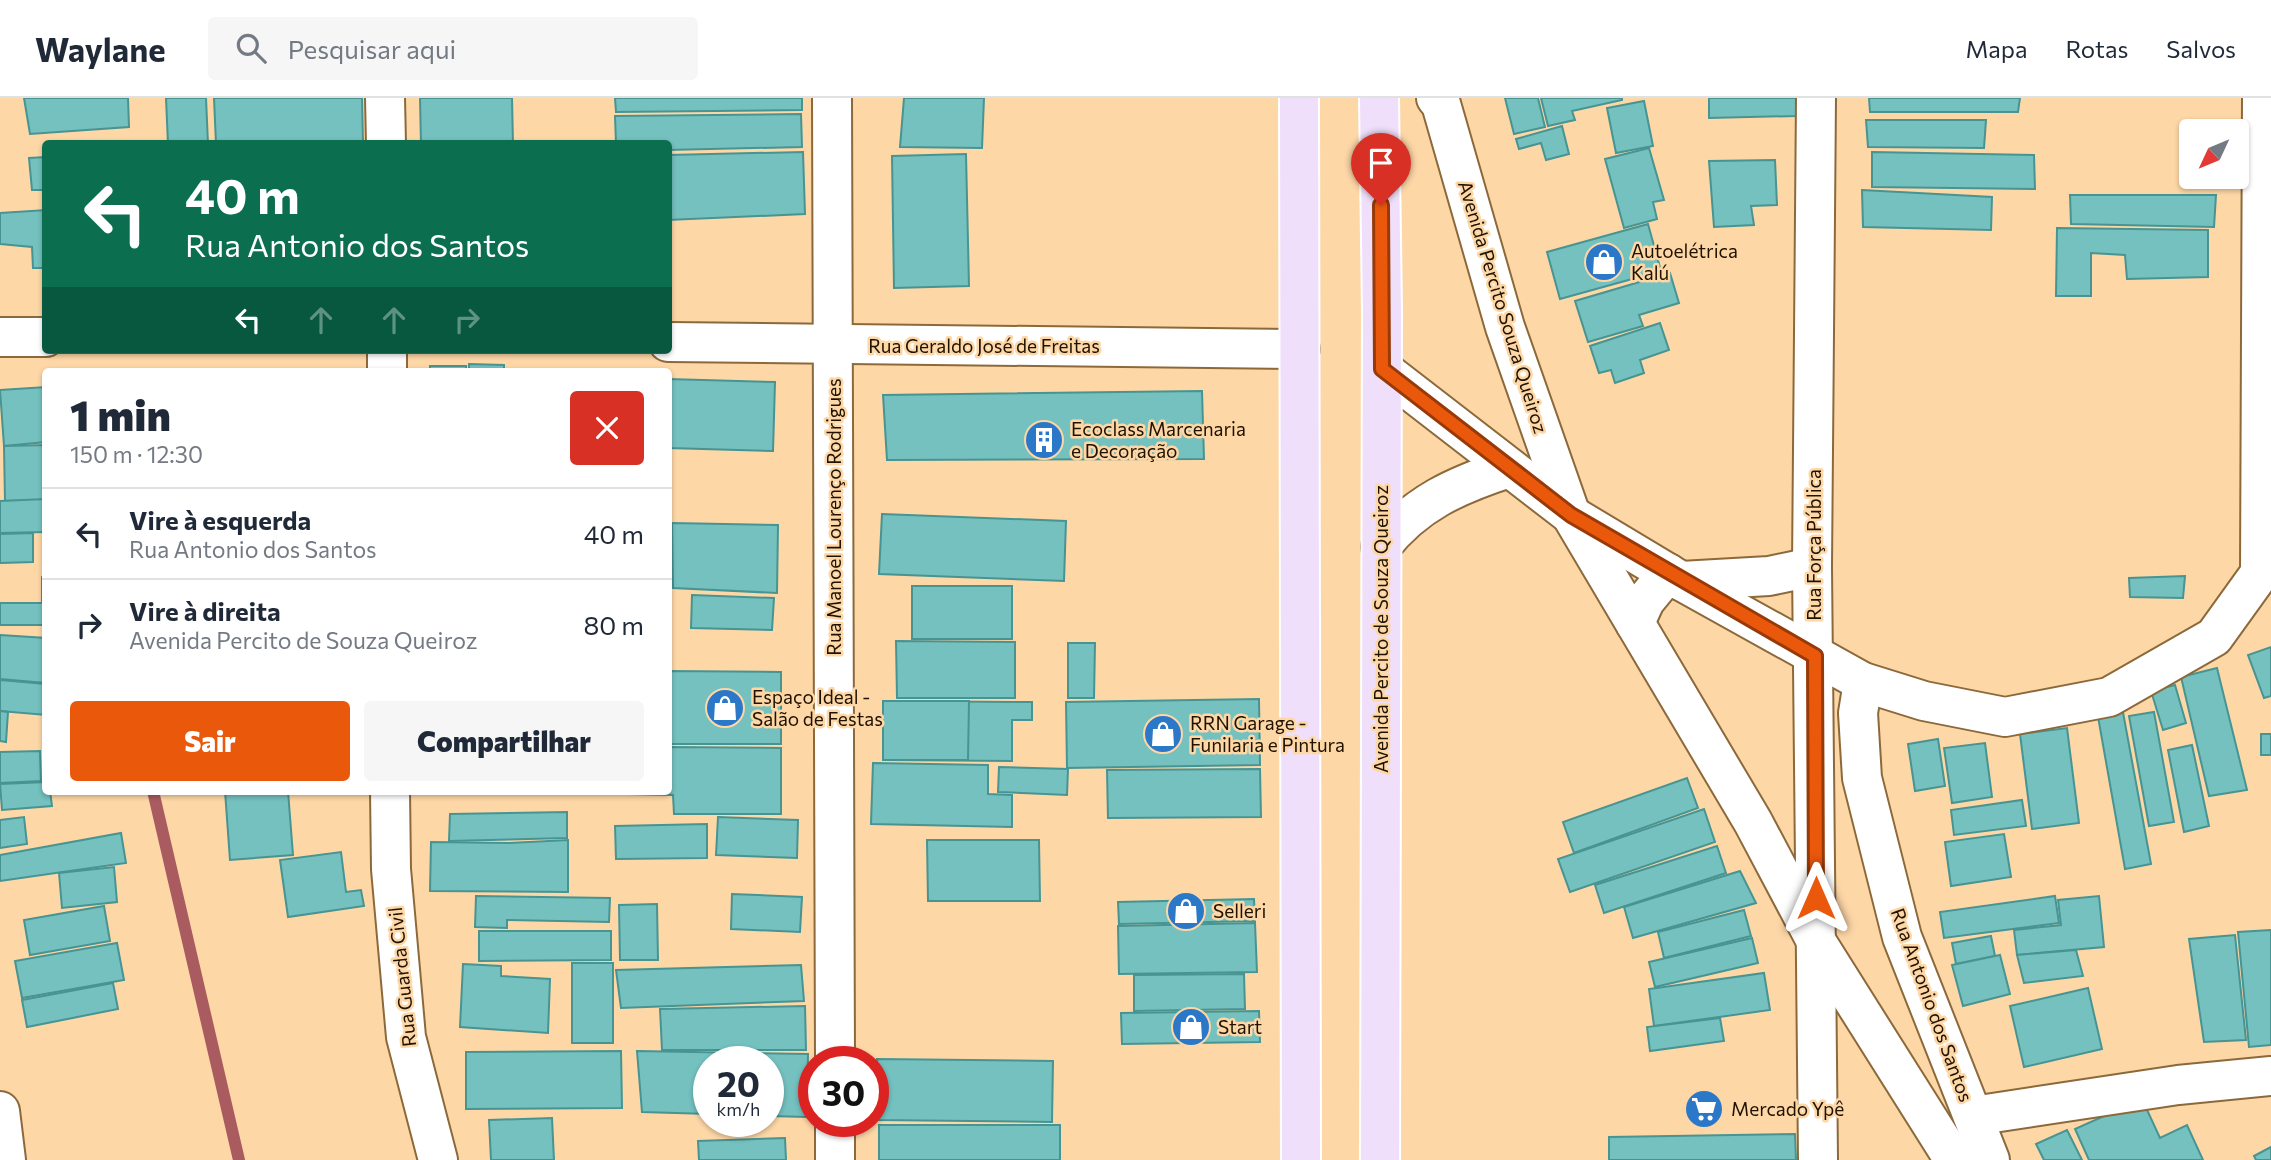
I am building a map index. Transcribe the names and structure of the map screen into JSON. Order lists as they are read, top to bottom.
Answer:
{
  "streets": {
    "main road": ["Avenida Percito de Souza Queiroz"],
    "street": [
      "Avenida Percito Souza Queiroz",
      "Rua Geraldo José de Freitas",
      "Rua Manoel Lourenço Rodrigues",
      "Rua Força Pública",
      "Rua Guarda Civil",
      "Rua Antonio dos Santos"
    ]
  },
  "crossings": [
    ["Rua Geraldo José de Freitas", "Rua Manoel Lourenço Rodrigues"]
  ],
  "places": {
    "shop": [
      "Autoelétrica Kalú",
      "Espaço Ideal - Salão de Festas",
      "RRN Garage - Funilaria e Pintura",
      "Selleri",
      "Start"
    ],
    "building": ["Ecoclass Marcenaria e Decoração"],
    "supermarket": ["Mercado Ypê"]
  },
  "north": "bottom left",
  "page": {
    "header": "Waylane",
    "search": "Pesquisar aqui",
    "nav": ["Mapa", "Rotas", "Salvos"],
    "turn": ["40 m", "Rua Antonio dos Santos"],
    "heading": ["1 min", "150 m · 12:30"],
    "list": [
      {
        "name": "Vire à esquerda",
        "note": "Rua Antonio dos Santos",
        "value": "40 m"
      },
      {
        "name": "Vire à direita",
        "note": "Avenida Percito de Souza Queiroz",
        "value": "80 m"
      }
    ],
    "buttons": ["Sair", "Compartilhar"],
    "speed": "20 km/h",
    "limit": "30"
  }
}
